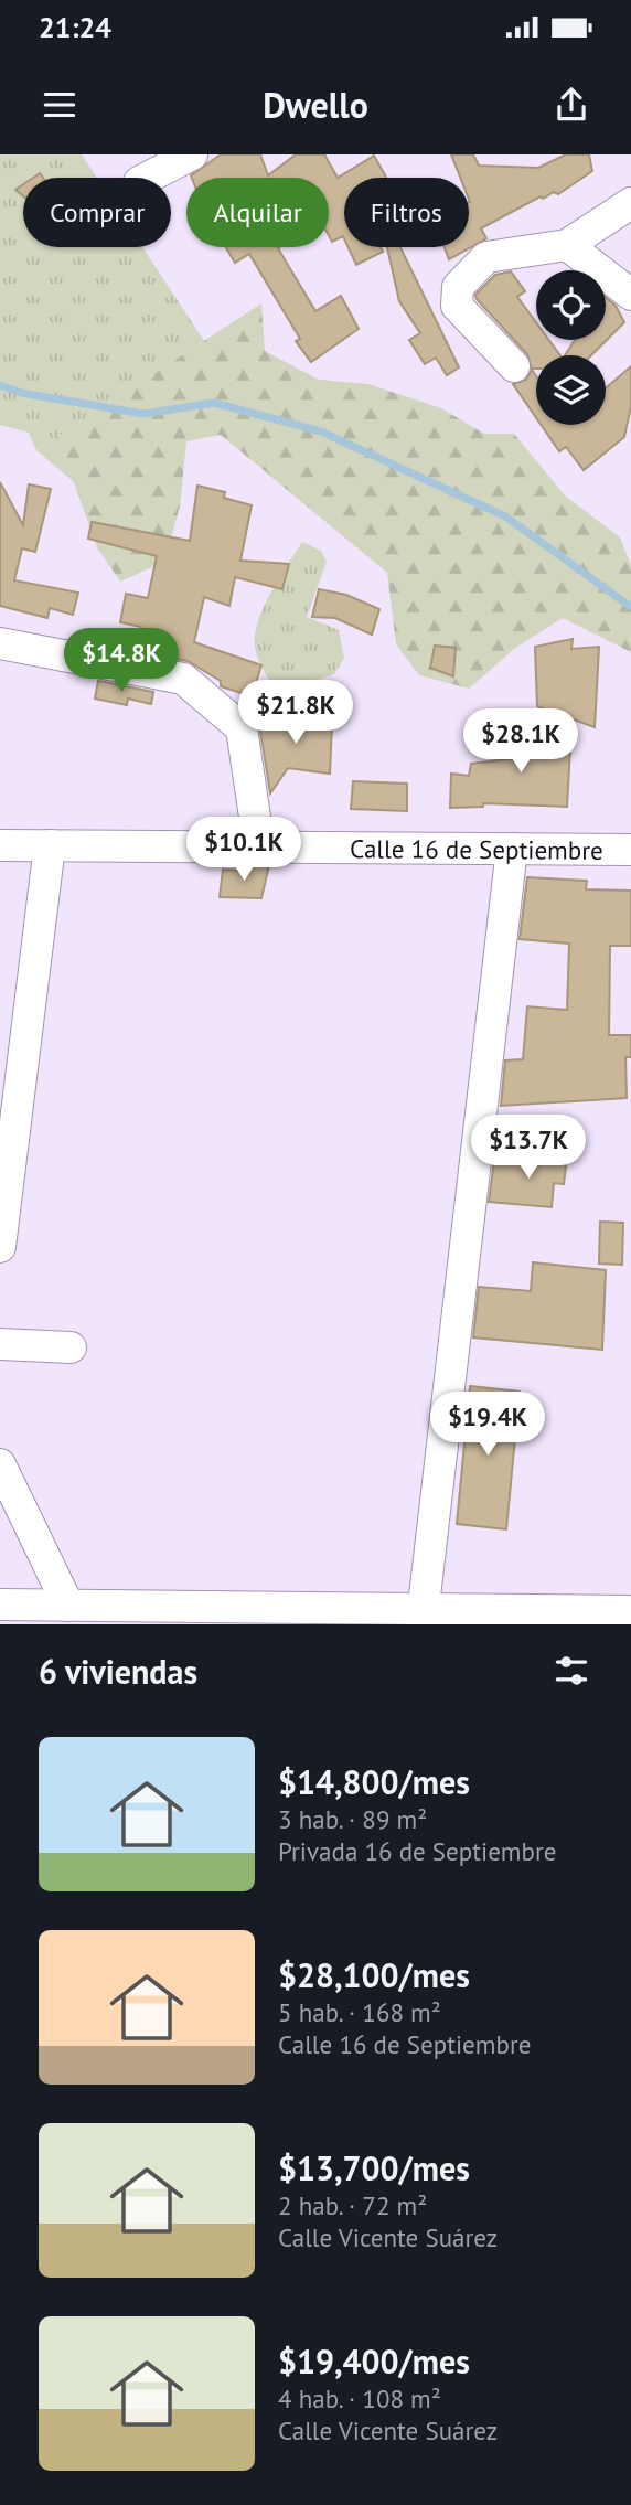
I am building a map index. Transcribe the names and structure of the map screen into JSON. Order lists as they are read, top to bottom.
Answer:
{
  "streets": {
    "street": ["Calle 16 de Septiembre"]
  },
  "page": {
    "status": "21:24",
    "header": "Dwello",
    "chip": ["Comprar", "Alquilar", "Filtros"],
    "price": [
      "$14.8K",
      "$21.8K",
      "$28.1K",
      "$10.1K",
      "$13.7K",
      "$19.4K"
    ],
    "heading": "6 viviendas",
    "list": [
      {
        "name": "$14,800/mes",
        "note": "3 hab. · 89 m² · Privada 16 de Septiembre"
      },
      {
        "name": "$28,100/mes",
        "note": "5 hab. · 168 m² · Calle 16 de Septiembre"
      },
      {
        "name": "$13,700/mes",
        "note": "2 hab. · 72 m² · Calle Vicente Suárez"
      },
      {
        "name": "$19,400/mes",
        "note": "4 hab. · 108 m² · Calle Vicente Suárez"
      }
    ]
  }
}
